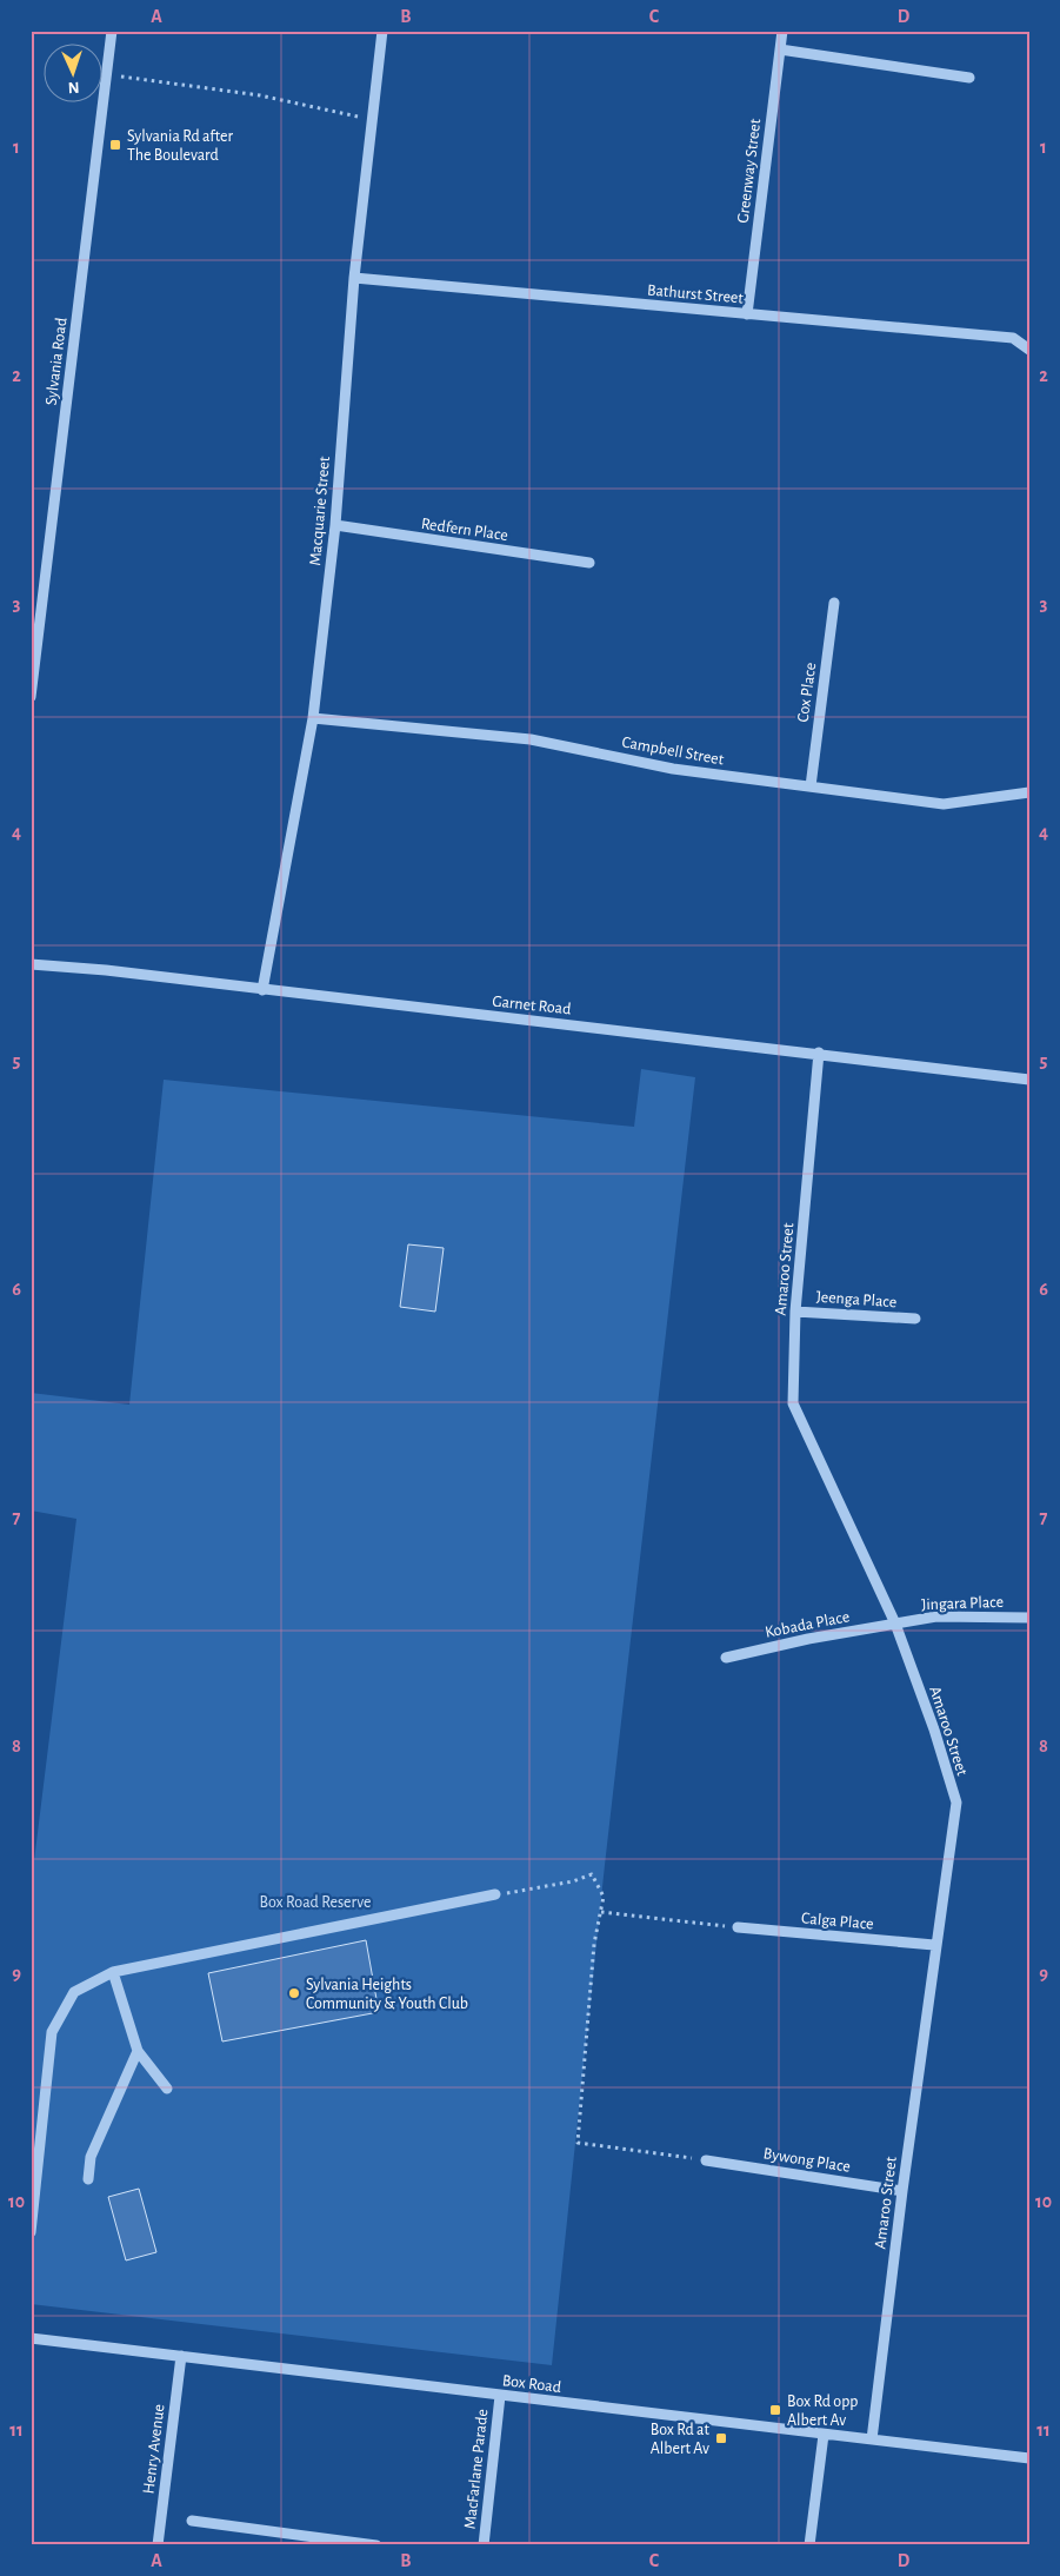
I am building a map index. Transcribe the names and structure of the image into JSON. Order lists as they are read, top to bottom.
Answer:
{
  "streets": {
    "street": [
      "Greenway Street",
      "Bathurst Street",
      "Sylvania Road",
      "Macquarie Street",
      "Redfern Place",
      "Cox Place",
      "Campbell Street",
      "Garnet Road",
      "Amaroo Street",
      "Jeenga Place",
      "Jingara Place",
      "Kobada Place",
      "Calga Place",
      "Bywong Place",
      "Box Road",
      "Henry Avenue",
      "MacFarlane Parade"
    ]
  },
  "crossings": [
    ["Greenway Street", "Bathurst Street"],
    ["Bathurst Street", "Macquarie Street"],
    ["Macquarie Street", "Redfern Place"],
    ["Macquarie Street", "Campbell Street"],
    ["Macquarie Street", "Garnet Road"],
    ["Cox Place", "Campbell Street"],
    ["Garnet Road", "Amaroo Street"],
    ["Amaroo Street", "Jeenga Place"],
    ["Amaroo Street", "Jingara Place"],
    ["Amaroo Street", "Kobada Place"],
    ["Amaroo Street", "Calga Place"],
    ["Amaroo Street", "Bywong Place"],
    ["Amaroo Street", "Box Road"],
    ["Jingara Place", "Kobada Place"],
    ["Box Road", "Henry Avenue"],
    ["Box Road", "MacFarlane Parade"]
  ],
  "parks": ["Box Road Reserve"],
  "places": {
    "transit": ["Sylvania Rd after The Boulevard", "Box Rd opp Albert Av", "Box Rd at Albert Av"],
    "other": ["Sylvania Heights Community & Youth Club"]
  },
  "north": "bottom",
  "grid": {
    "columns": [
      "A",
      "B",
      "C",
      "D"
    ],
    "rows": [
      "1",
      "2",
      "3",
      "4",
      "5",
      "6",
      "7",
      "8",
      "9",
      "10",
      "11"
    ]
  }
}
